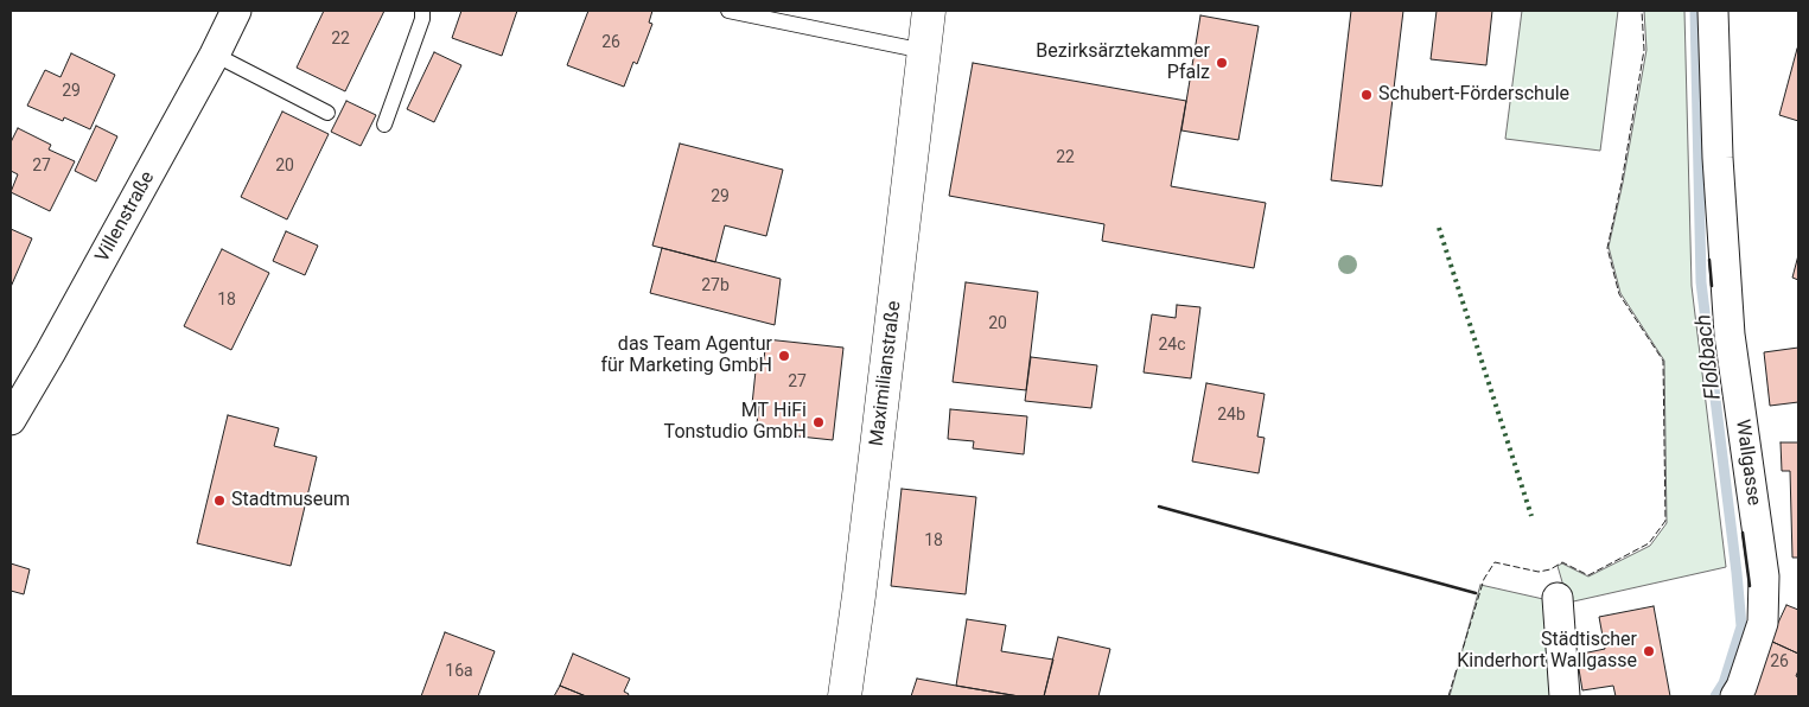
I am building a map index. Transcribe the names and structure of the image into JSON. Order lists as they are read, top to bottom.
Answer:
{
  "streets": {
    "main road": ["Maximilianstraße"],
    "street": ["Villenstraße", "Wallgasse"]
  },
  "water": ["Floßbach"],
  "places": [
    "Bezirksärztekammer Pfalz",
    "Schubert-Förderschule",
    "das Team Agentur für Marketing GmbH",
    "MT HiFi Tonstudio GmbH",
    "Stadtmuseum",
    "Städtischer Kinderhort Wallgasse"
  ],
  "house_numbers": [
    "22",
    "26",
    "29",
    "22",
    "27",
    "20",
    "29",
    "27b",
    "18",
    "20",
    "24c",
    "27",
    "24b",
    "18",
    "26",
    "16a"
  ]
}
